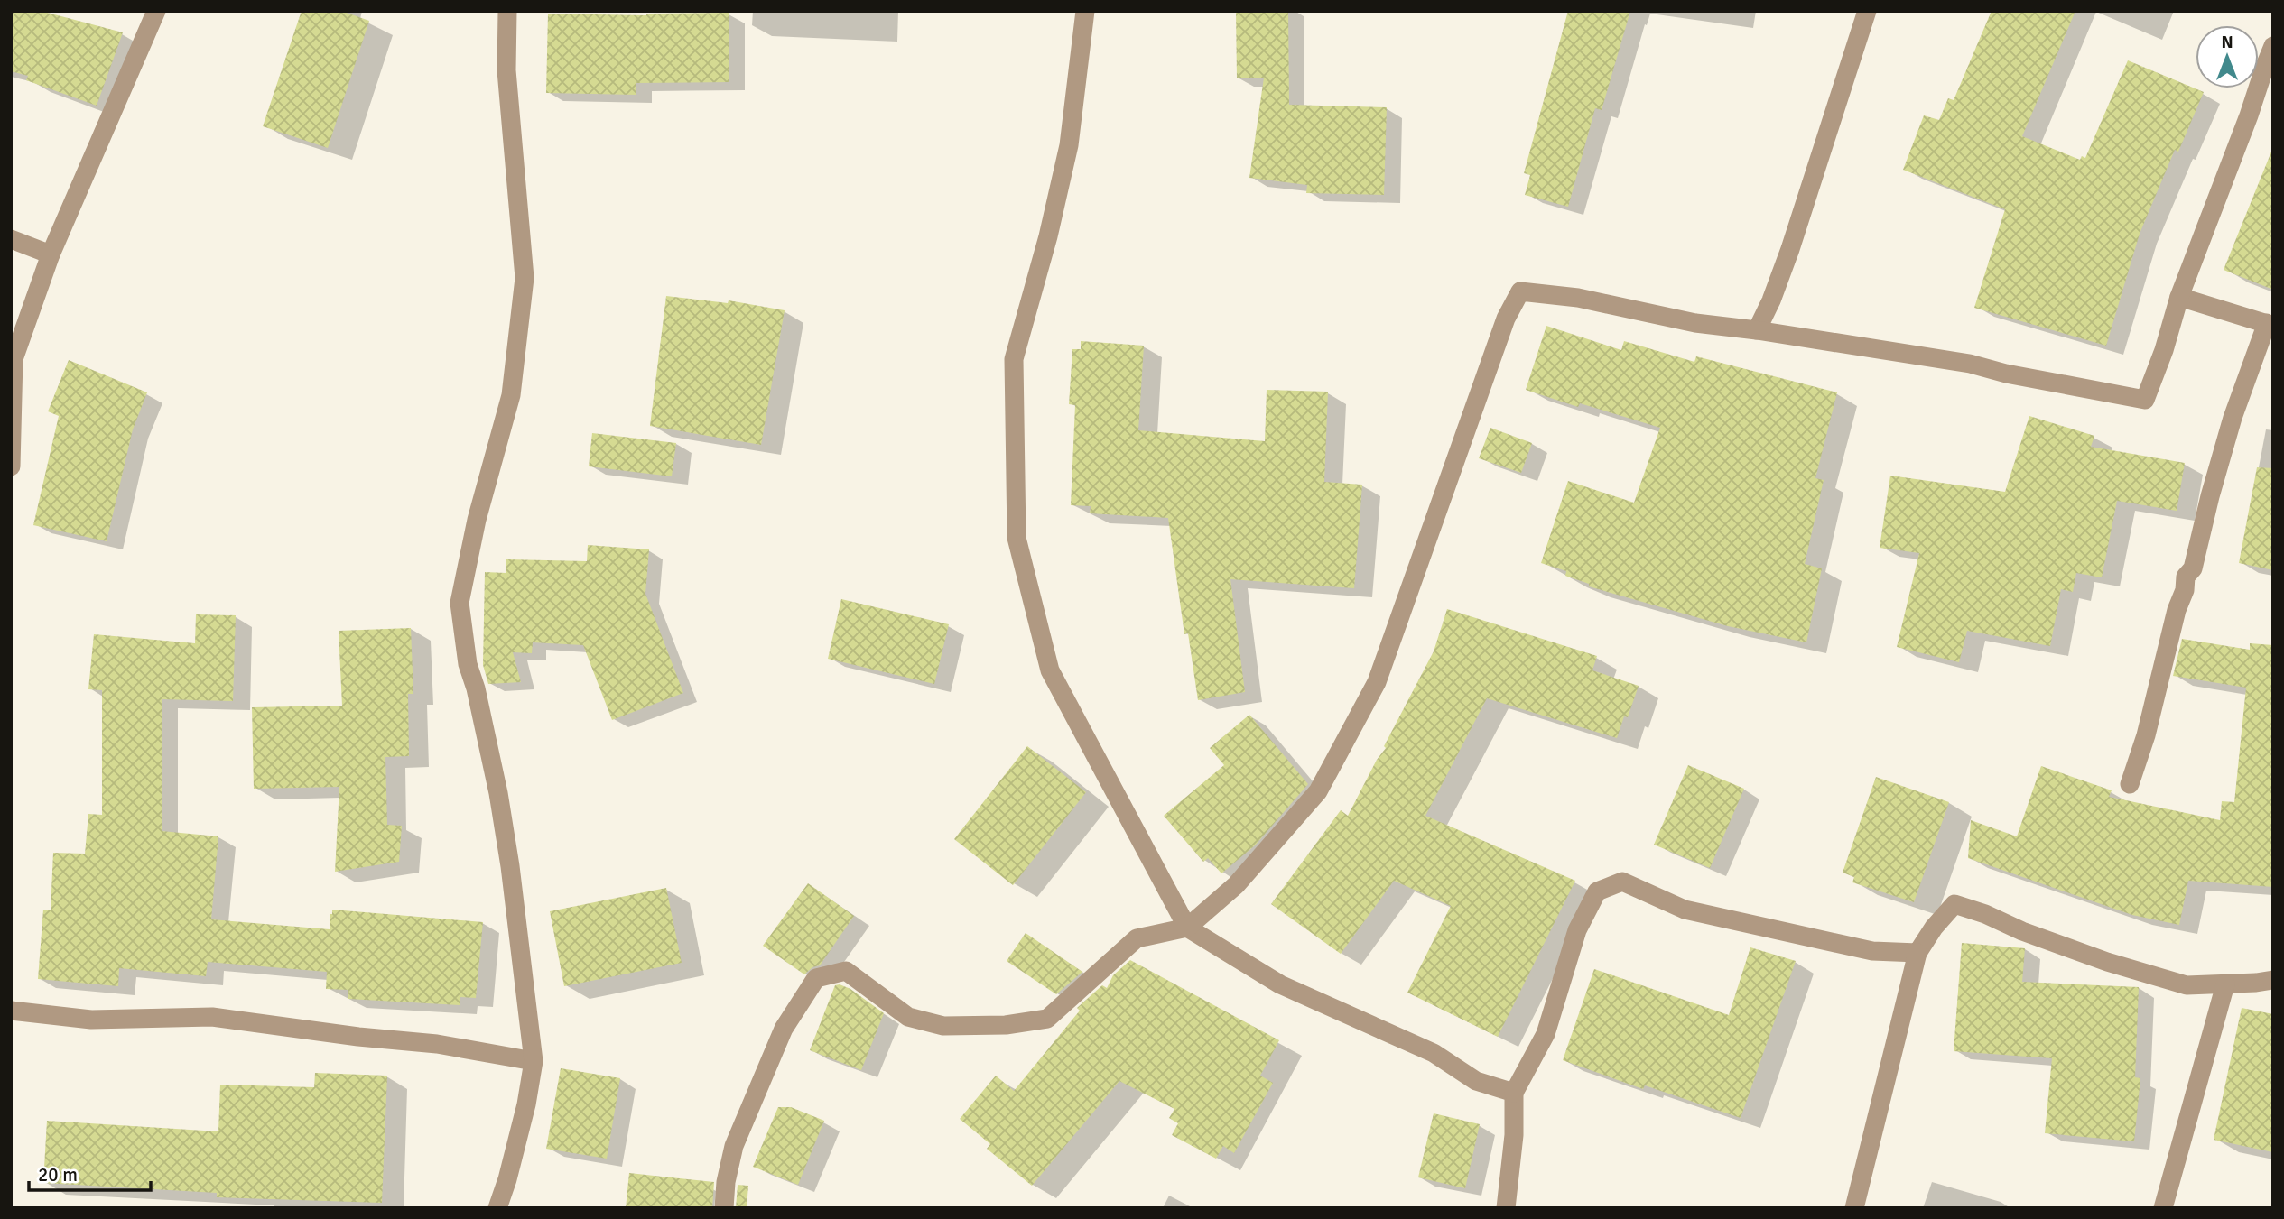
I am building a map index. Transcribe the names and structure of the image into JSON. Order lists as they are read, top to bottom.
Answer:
{
  "scale_bar": "20 m",
  "north": "top"
}
